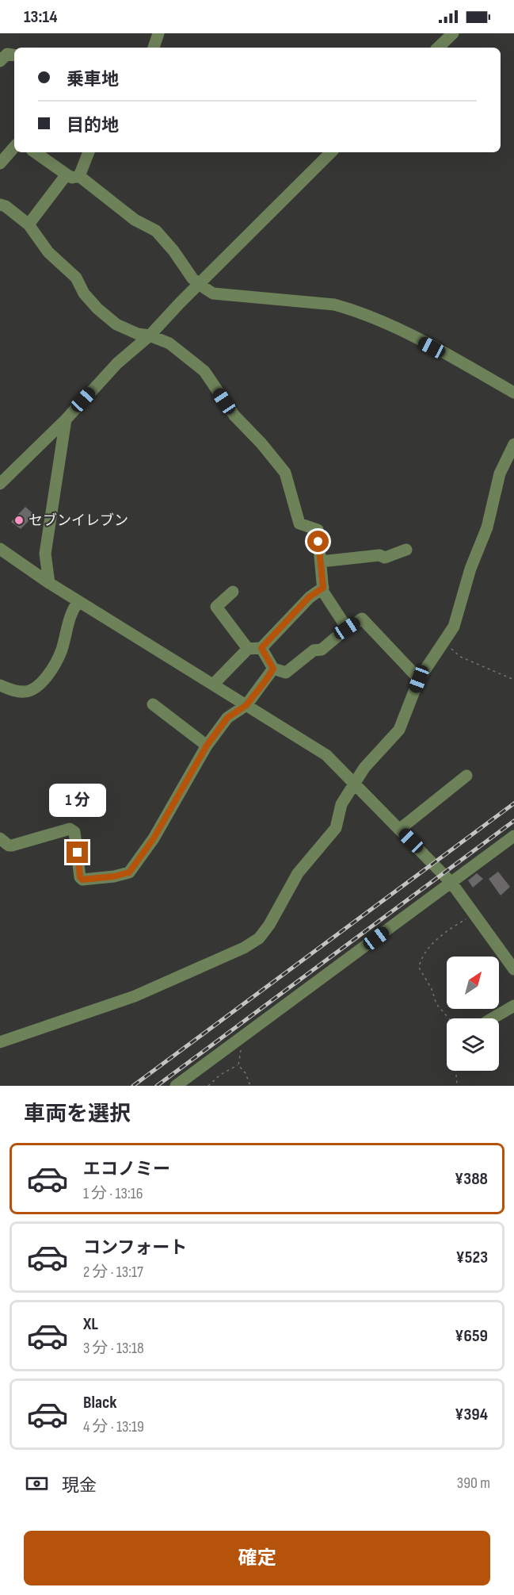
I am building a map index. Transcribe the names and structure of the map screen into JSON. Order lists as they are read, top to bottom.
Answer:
{
  "places": ["セブンイレブン"],
  "north": "top right",
  "page": {
    "status": "13:14",
    "banner": ["乗車地", "目的地"],
    "bubble": "1 分",
    "heading": "車両を選択",
    "list": [
      {
        "name": "エコノミー",
        "note": "1 分 · 13:16",
        "value": "¥388"
      },
      {
        "name": "コンフォート",
        "note": "2 分 · 13:17",
        "value": "¥523"
      },
      {
        "name": "XL",
        "note": "3 分 · 13:18",
        "value": "¥659"
      },
      {
        "name": "Black",
        "note": "4 分 · 13:19",
        "value": "¥394"
      }
    ],
    "pay": ["現金", "390 m"],
    "buttons": "確定"
  }
}
